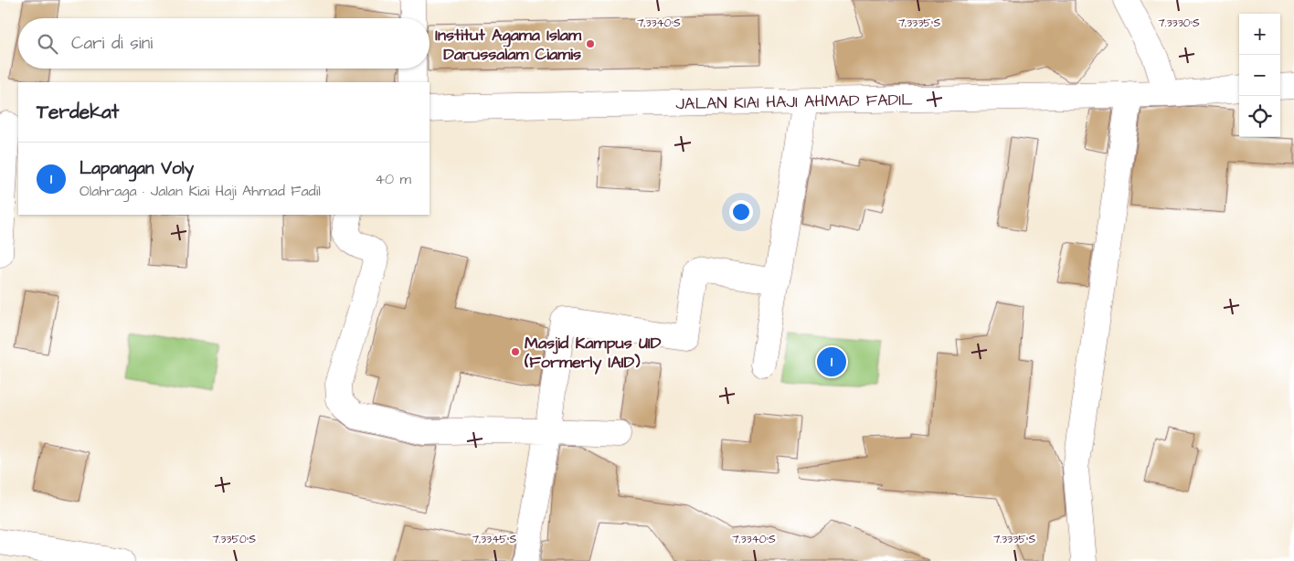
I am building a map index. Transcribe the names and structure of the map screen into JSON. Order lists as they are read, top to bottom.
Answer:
{
  "streets": {
    "street": ["JALAN KIAI HAJI AHMAD FADIL"]
  },
  "places": ["Institut Agama Islam Darussalam Ciamis", "Masjid Kampus UID (Formerly IAID)"],
  "page": {
    "map_buttons": ["+", "−"],
    "search": "Cari di sini",
    "heading": "Terdekat",
    "list": [
      {
        "mark": "1",
        "name": "Lapangan Voly",
        "note": "Olahraga · Jalan Kiai Haji Ahmad Fadil",
        "value": "40 m"
      }
    ],
    "pins": "1"
  },
  "coordinates": [
    "7.3340°S",
    "7.3335°S",
    "7.3330°S",
    "7.3350°S",
    "7.3345°S"
  ]
}
